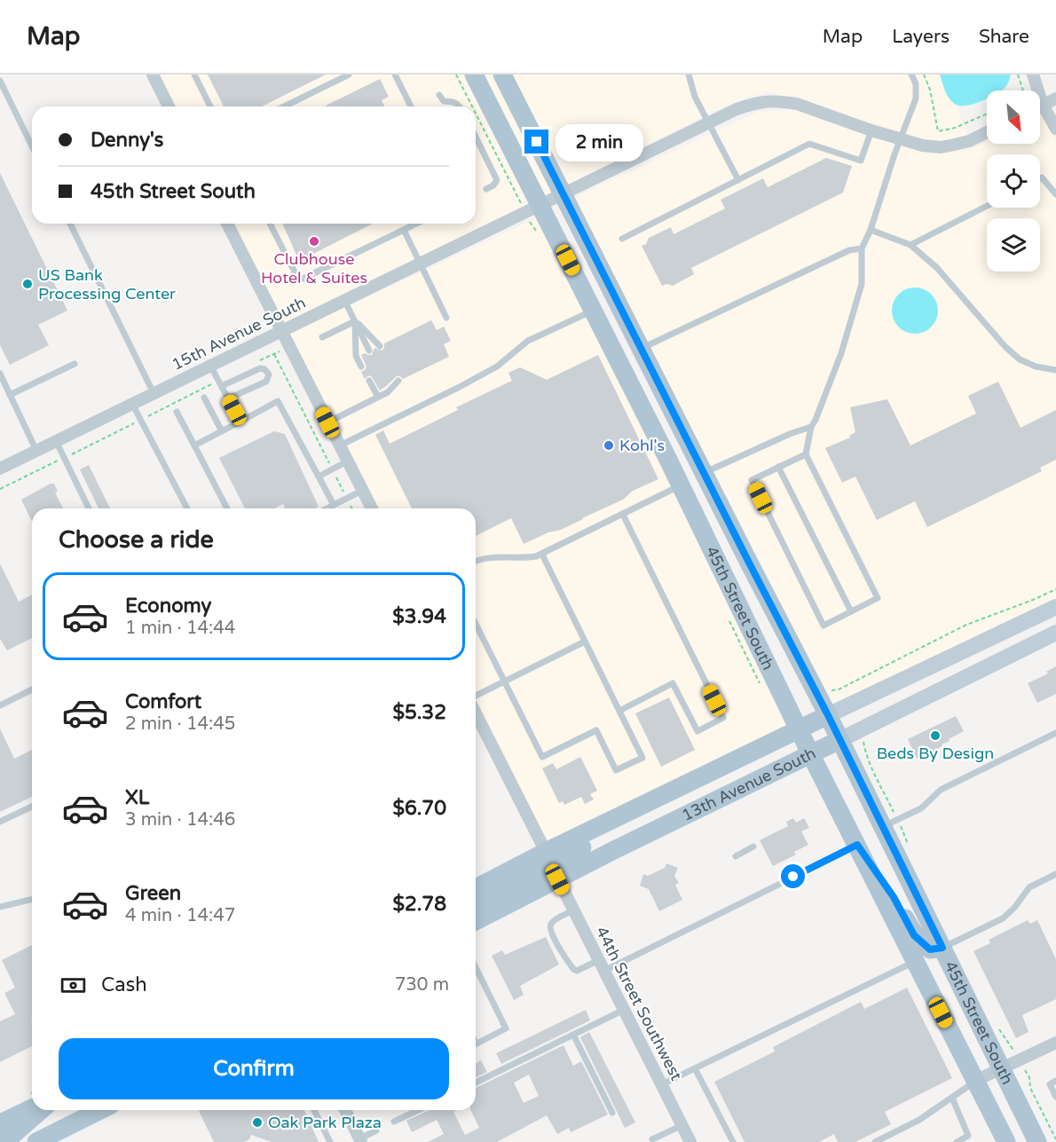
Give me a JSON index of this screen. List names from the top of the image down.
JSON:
{
  "streets": {
    "main road": ["45th Street South", "13th Avenue South"],
    "street": ["15th Avenue South", "44th Street Southwest"]
  },
  "crossings": [
    ["15th Avenue South", "45th Street South"],
    ["45th Street South", "13th Avenue South"],
    ["13th Avenue South", "44th Street Southwest"]
  ],
  "places": [
    "Clubhouse Hotel & Suites",
    "US Bank Processing Center",
    "Kohl's",
    "Beds By Design",
    "Oak Park Plaza"
  ],
  "north": "bottom right",
  "page": {
    "header": "Map",
    "nav": ["Map", "Layers", "Share"],
    "banner": ["Denny's", "45th Street South"],
    "bubble": "2 min",
    "heading": "Choose a ride",
    "list": [
      {
        "name": "Economy",
        "note": "1 min · 14:44",
        "value": "$3.94"
      },
      {
        "name": "Comfort",
        "note": "2 min · 14:45",
        "value": "$5.32"
      },
      {
        "name": "XL",
        "note": "3 min · 14:46",
        "value": "$6.70"
      },
      {
        "name": "Green",
        "note": "4 min · 14:47",
        "value": "$2.78"
      }
    ],
    "pay": ["Cash", "730 m"],
    "buttons": "Confirm"
  }
}
